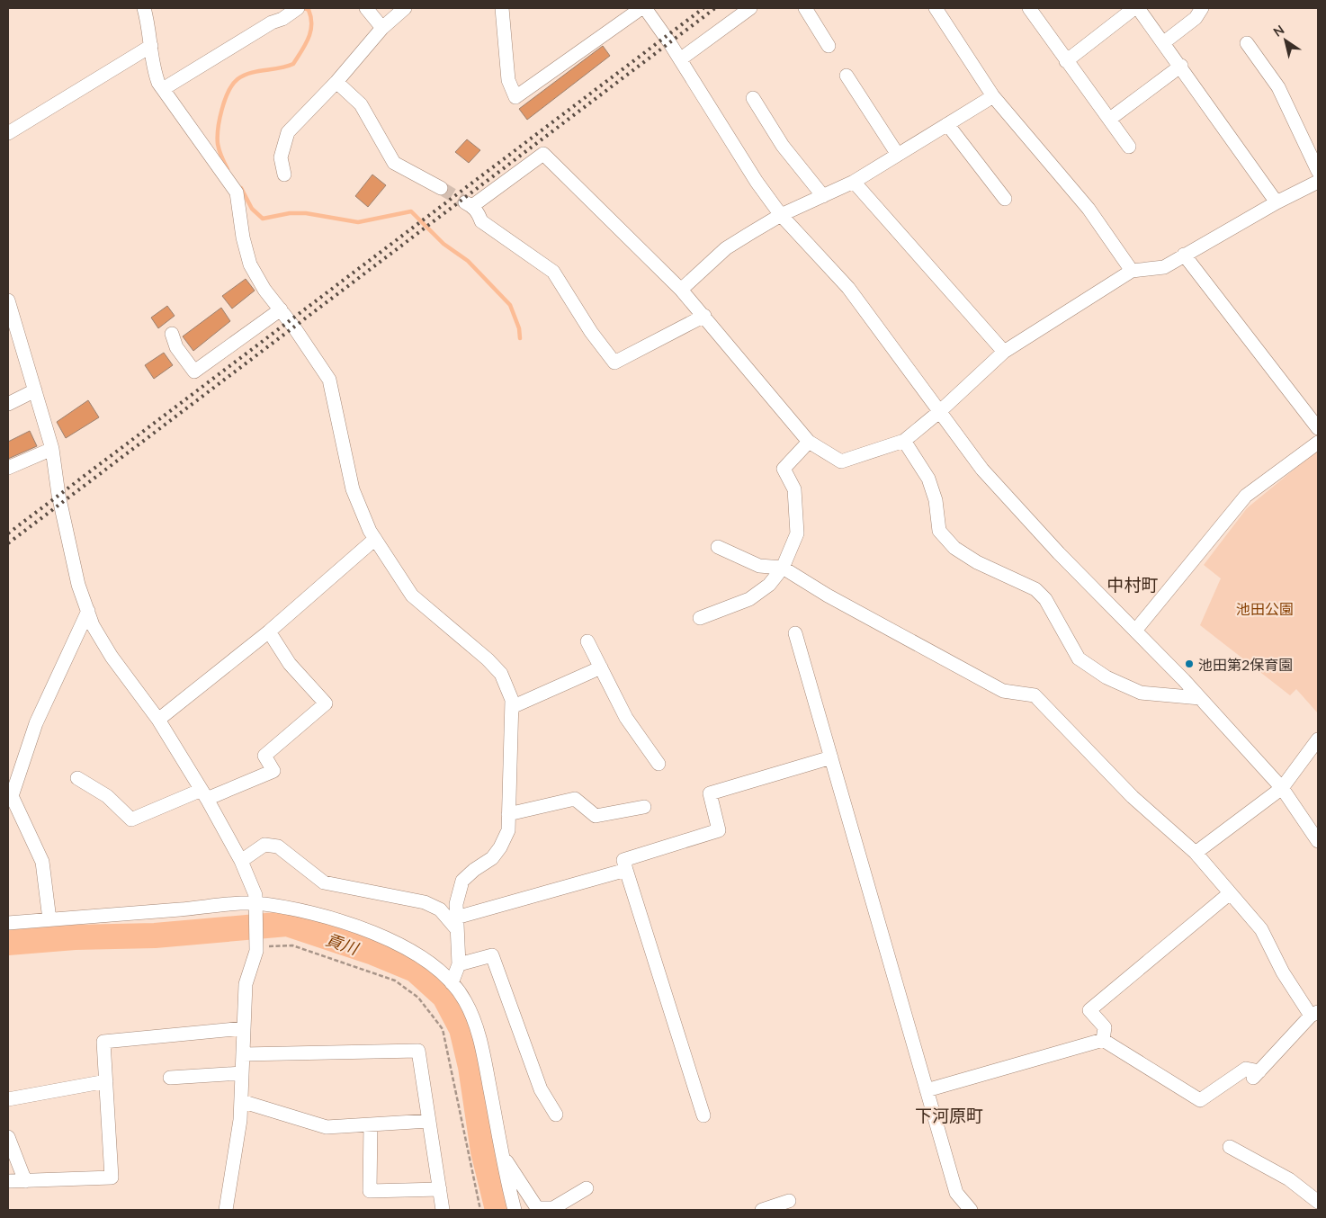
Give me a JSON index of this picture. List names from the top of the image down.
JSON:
{
  "districts": ["中村町", "下河原町"],
  "water": ["貢川"],
  "parks": ["池田公園"],
  "places": ["池田第2保育園"],
  "north": "top left"
}
